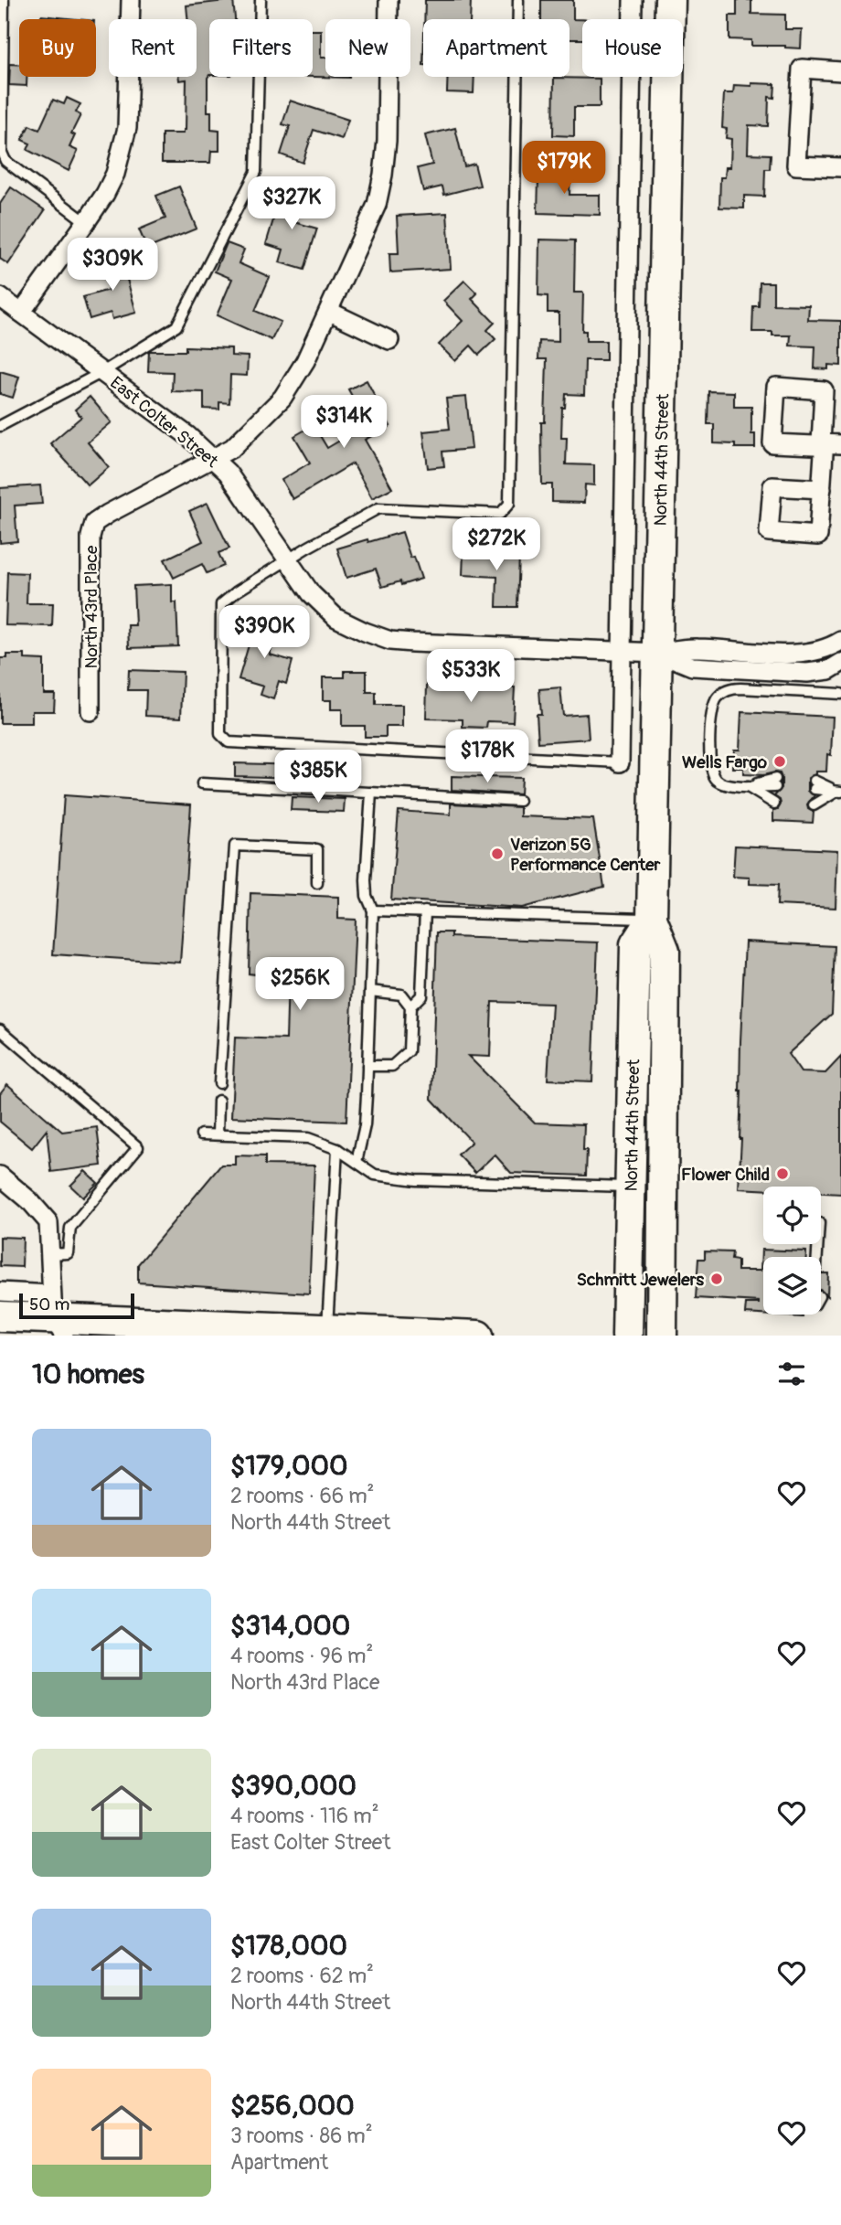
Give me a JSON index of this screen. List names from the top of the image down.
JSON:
{
  "streets": {
    "main road": ["North 44th Street"],
    "street": ["East Colter Street", "North 43rd Place"]
  },
  "crossings": [
    ["East Colter Street", "North 44th Street"],
    ["East Colter Street", "North 43rd Place"]
  ],
  "places": [
    "Wells Fargo",
    "Verizon 5G Performance Center",
    "Flower Child",
    "Schmitt Jewelers"
  ],
  "scale_bar": "50 m",
  "page": {
    "chip": [
      "Buy",
      "Rent",
      "Filters",
      "New",
      "Apartment",
      "House"
    ],
    "price": [
      "$179K",
      "$327K",
      "$309K",
      "$314K",
      "$272K",
      "$390K",
      "$533K",
      "$178K",
      "$385K",
      "$256K"
    ],
    "scale": "50 m",
    "heading": "10 homes",
    "list": [
      {
        "name": "$179,000",
        "note": "2 rooms · 66 m² · North 44th Street"
      },
      {
        "name": "$314,000",
        "note": "4 rooms · 96 m² · North 43rd Place"
      },
      {
        "name": "$390,000",
        "note": "4 rooms · 116 m² · East Colter Street"
      },
      {
        "name": "$178,000",
        "note": "2 rooms · 62 m² · North 44th Street"
      },
      {
        "name": "$256,000",
        "note": "3 rooms · 86 m² · Apartment"
      }
    ]
  }
}
